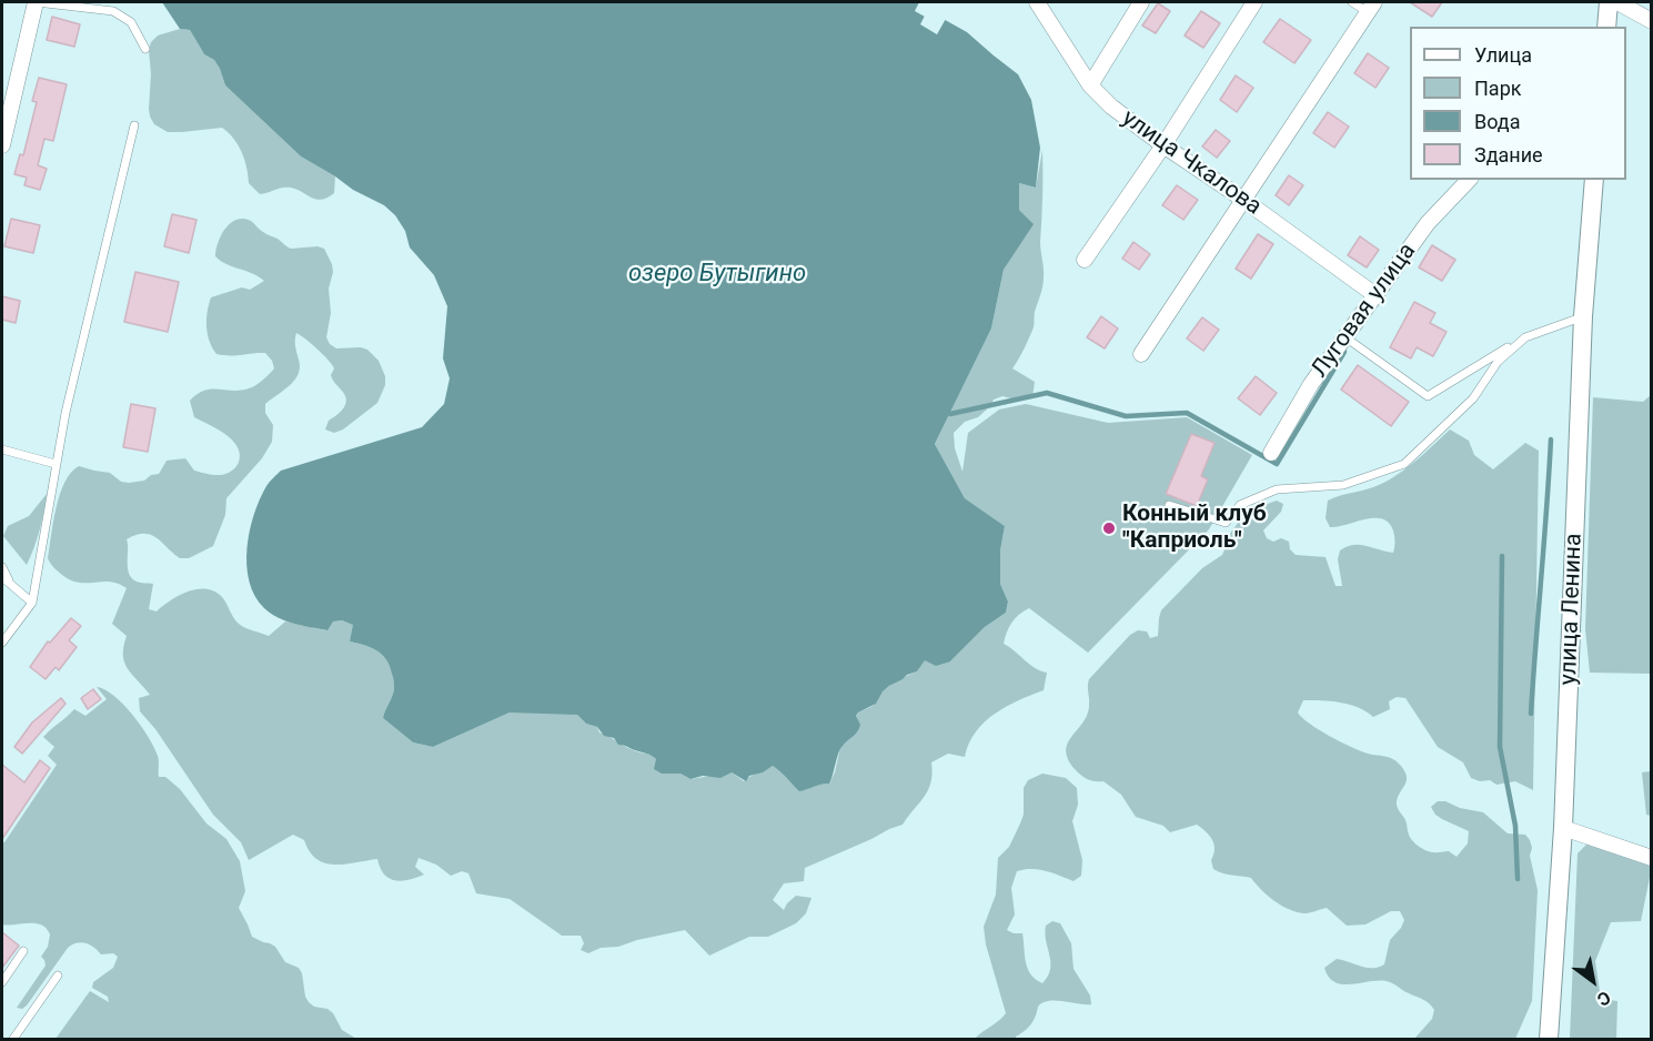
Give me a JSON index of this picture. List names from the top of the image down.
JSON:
{
  "streets": {
    "street": ["улица Чкалова", "Луговая улица", "улица Ленина"]
  },
  "crossings": [
    ["улица Чкалова", "Луговая улица"]
  ],
  "water": ["озеро Бутыгино"],
  "places": ["Конный клуб \"Каприоль\""],
  "legend": [
    "Улица",
    "Парк",
    "Вода",
    "Здание"
  ],
  "north": "bottom right"
}
